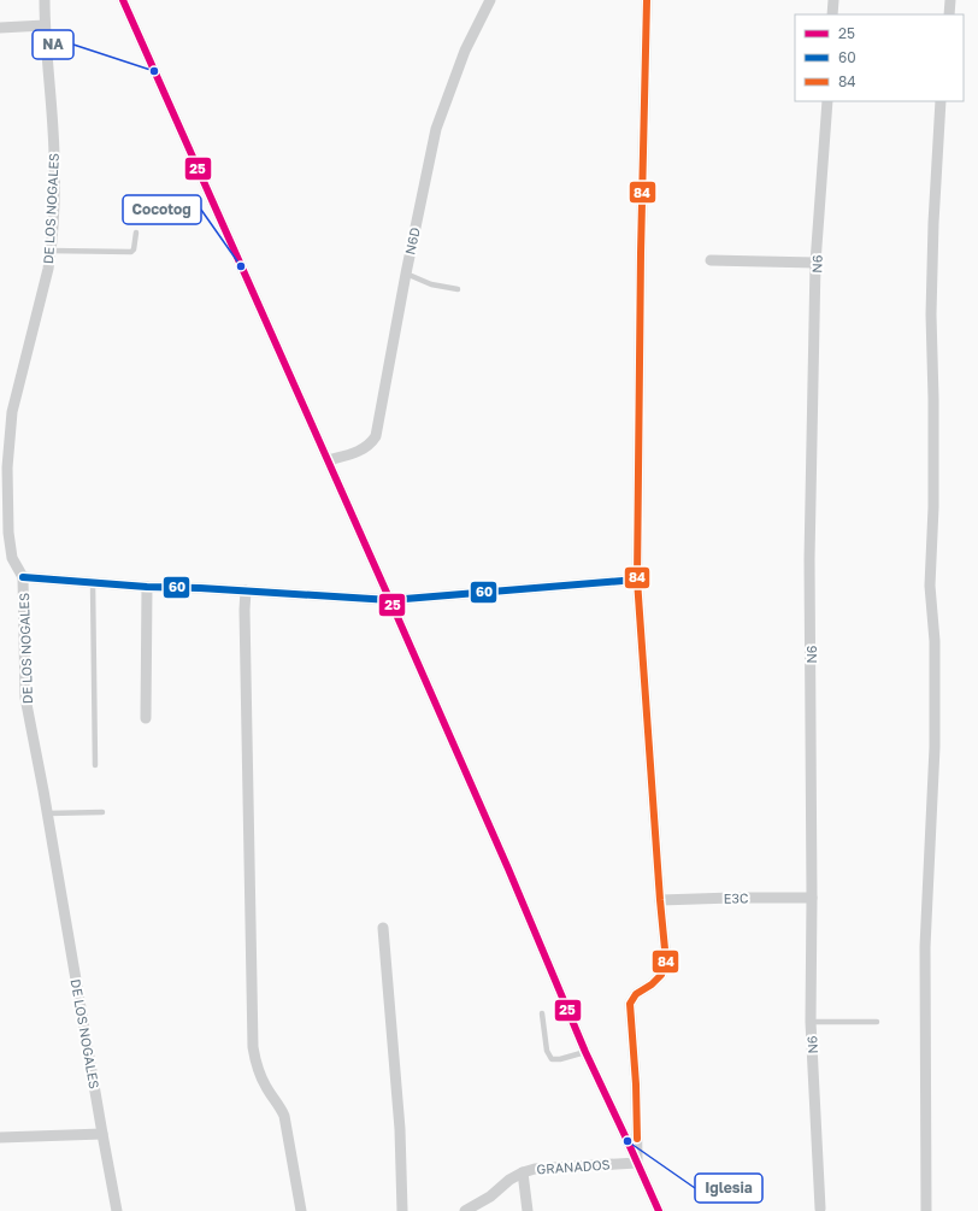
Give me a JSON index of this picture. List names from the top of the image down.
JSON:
{
  "streets": {
    "street": [
      "DE LOS NOGALES",
      "N6D",
      "N6",
      "E3C",
      "GRANADOS"
    ]
  },
  "crossings": [
    ["N6", "E3C"]
  ],
  "places": ["NA", "Cocotog", "Iglesia"],
  "lines": ["transit line 25", "transit line 84", "transit line 60"],
  "legend": ["25", "60", "84"]
}
